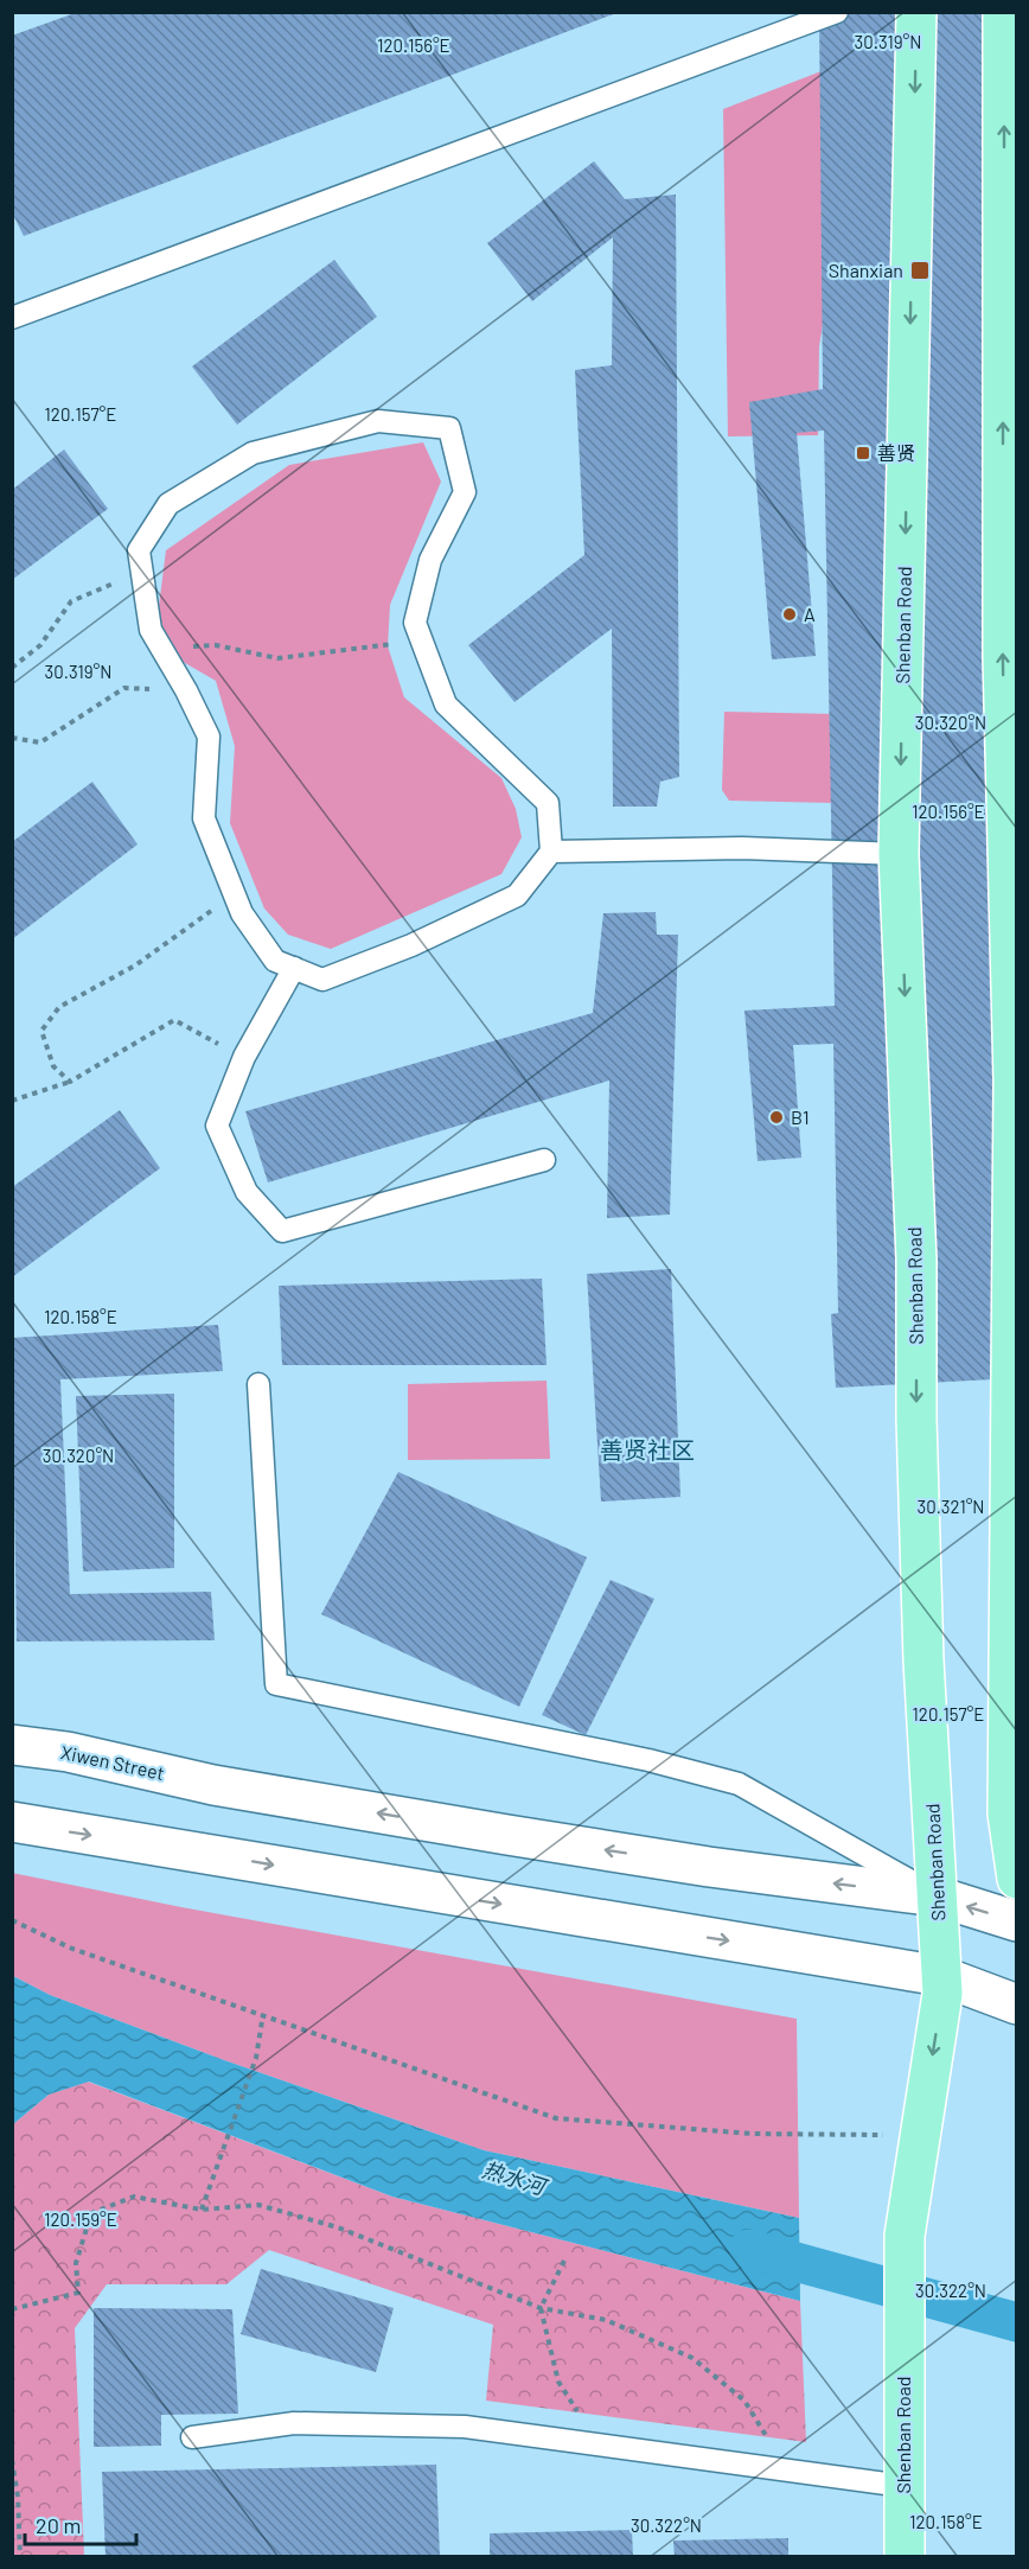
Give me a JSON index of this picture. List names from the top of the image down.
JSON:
{
  "streets": {
    "main road": ["Shenban Road", "Xiwen Street"]
  },
  "crossings": [
    ["Shenban Road", "Xiwen Street"]
  ],
  "districts": ["善贤社区"],
  "water": ["热水河"],
  "places": {
    "transit": ["Shanxian", "善贤"],
    "other": ["A", "B1"]
  },
  "scale_bar": "20 m",
  "coordinates": [
    "30.319°N",
    "120.156°E",
    "120.157°E",
    "30.320°N",
    "120.158°E",
    "30.321°N",
    "120.159°E",
    "30.322°N"
  ]
}
